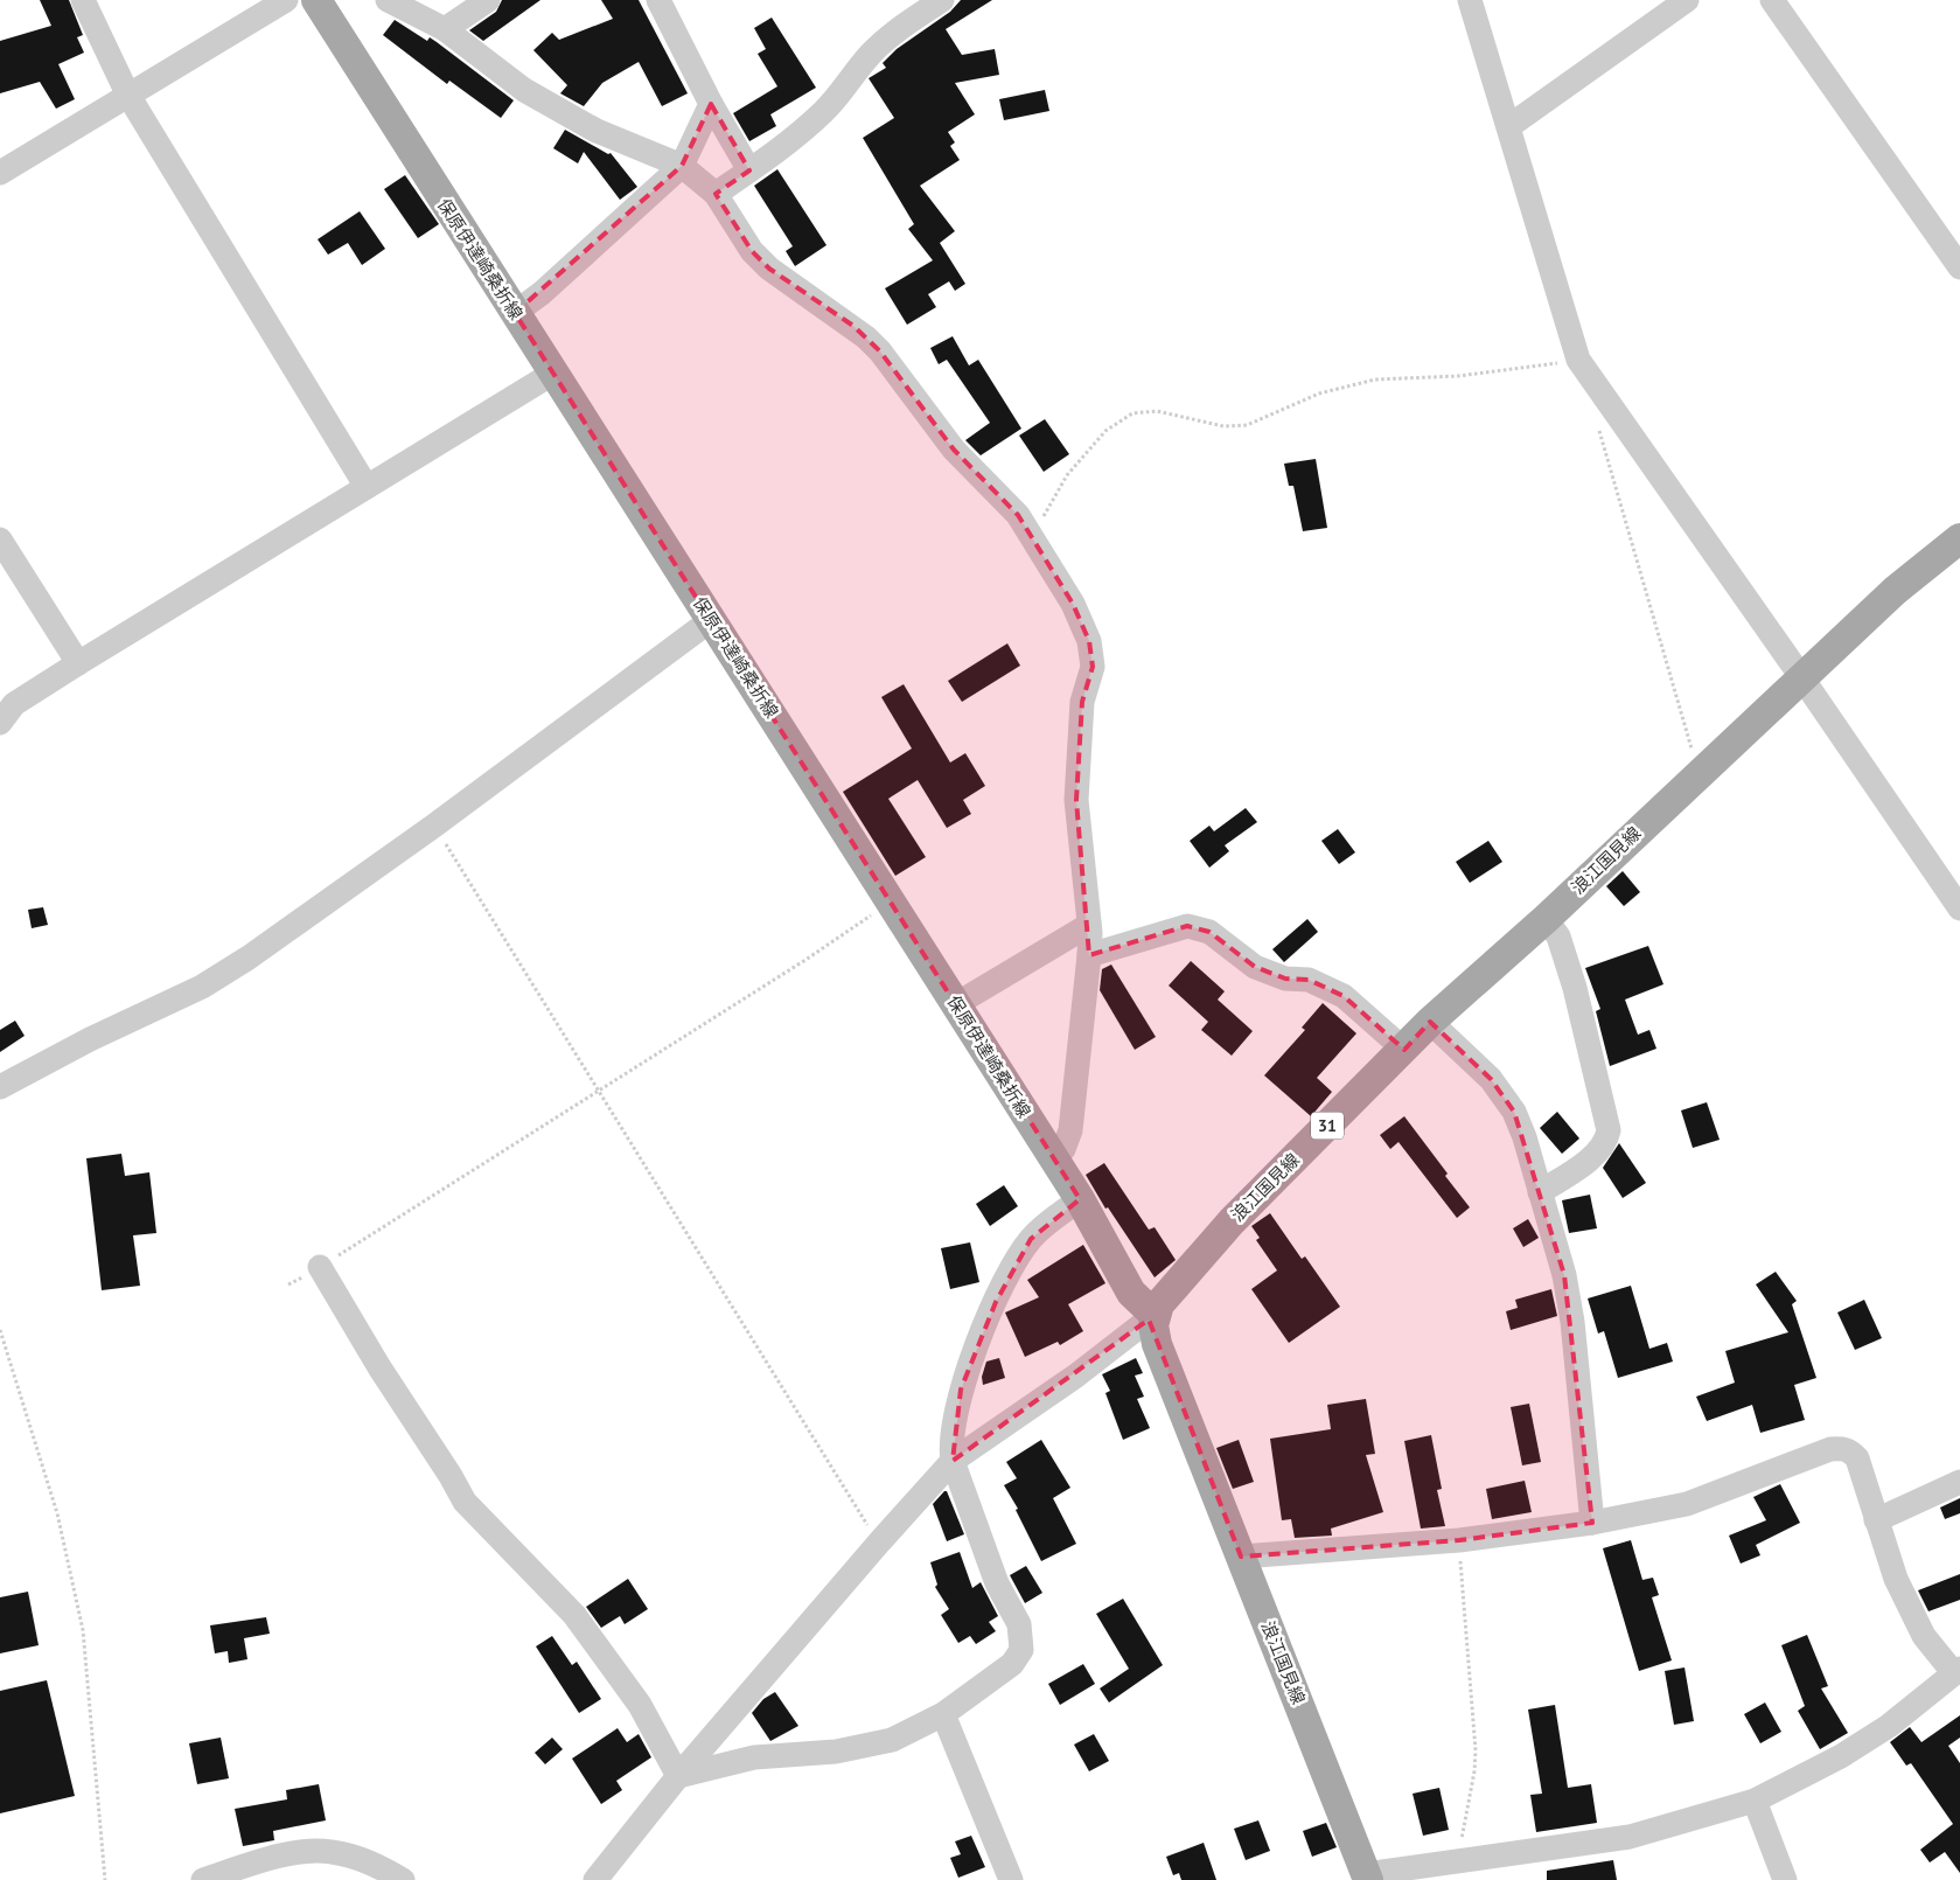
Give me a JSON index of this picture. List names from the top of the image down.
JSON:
{
  "streets": {
    "main road": ["保原伊達崎桑折線", "浪江国見線", "31"]
  },
  "crossings": [
    ["保原伊達崎桑折線", "浪江国見線"]
  ]
}
